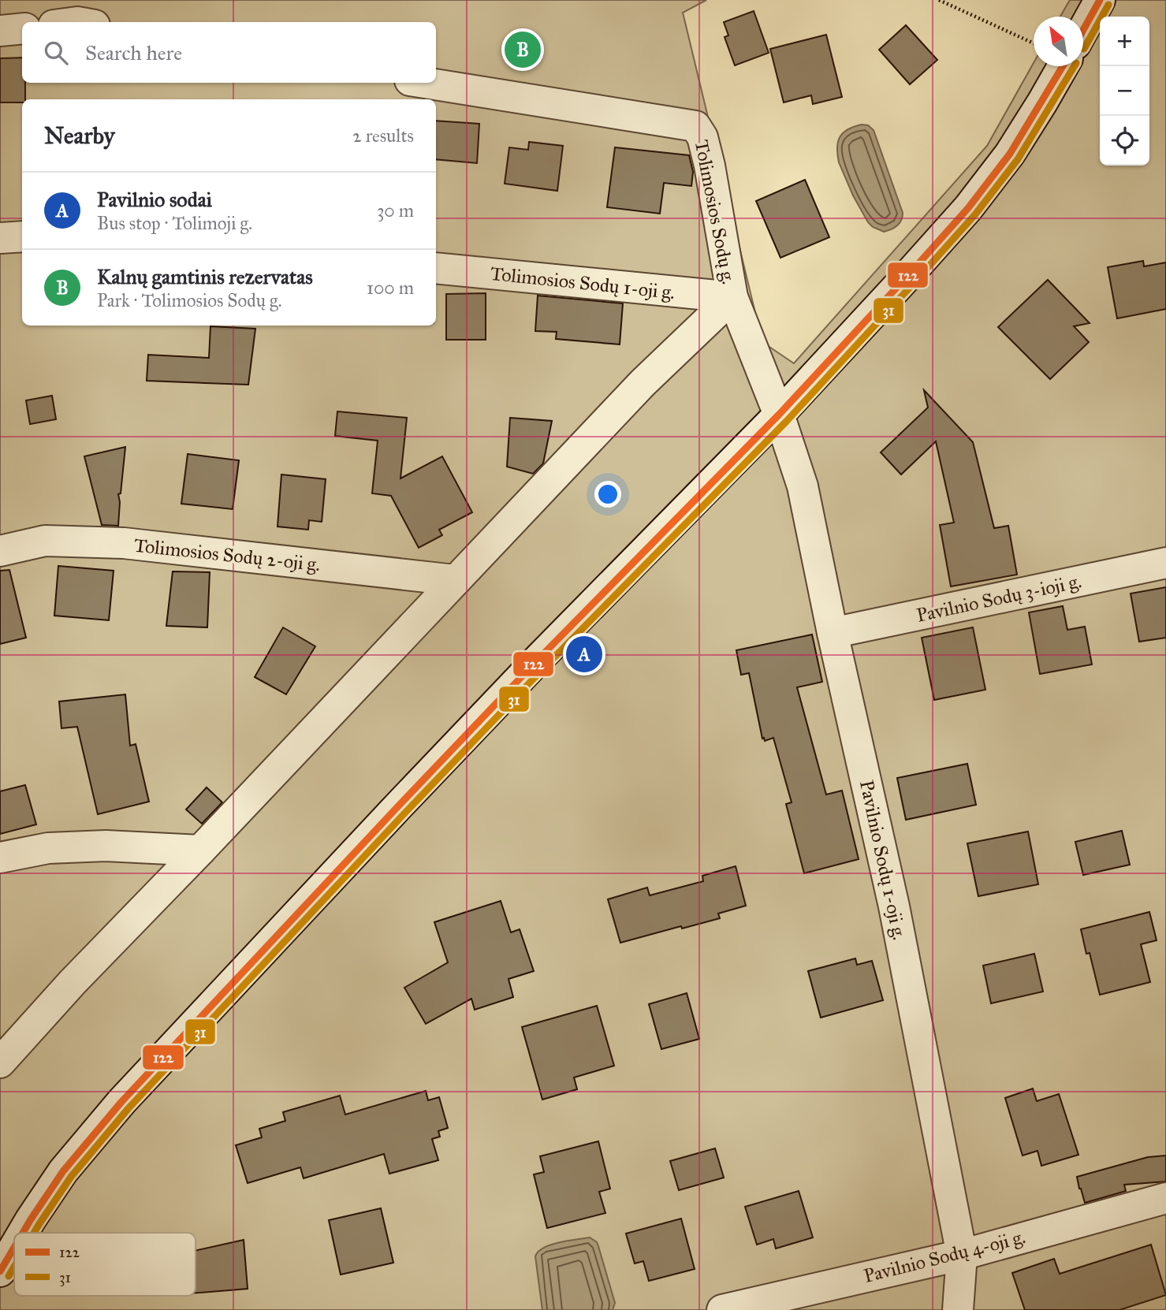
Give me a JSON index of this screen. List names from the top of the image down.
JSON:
{
  "streets": {
    "street": [
      "Tolimosios Sodų g.",
      "Tolimosios Sodų 1-oji g.",
      "Tolimosios Sodų 2-oji g.",
      "Pavilnio Sodų 3-ioji g.",
      "Pavilnio Sodų 1-oji g.",
      "Pavilnio Sodų 4-oji g."
    ]
  },
  "crossings": [
    ["Tolimosios Sodų g.", "Tolimosios Sodų 1-oji g."],
    ["Tolimosios Sodų g.", "Pavilnio Sodų 1-oji g."],
    ["Pavilnio Sodų 3-ioji g.", "Pavilnio Sodų 1-oji g."],
    ["Pavilnio Sodų 1-oji g.", "Pavilnio Sodų 4-oji g."]
  ],
  "lines": ["transit line 122", "transit line 31"],
  "legend": ["122", "31"],
  "north": "top left",
  "page": {
    "map_buttons": ["+", "−"],
    "search": "Search here",
    "pins": ["B", "A"],
    "heading": ["Nearby", "2 results"],
    "list": [
      {
        "mark": "A",
        "name": "Pavilnio sodai",
        "note": "Bus stop · Tolimoji g.",
        "value": "30 m"
      },
      {
        "mark": "B",
        "name": "Kalnų gamtinis rezervatas",
        "note": "Park · Tolimosios Sodų g.",
        "value": "100 m"
      }
    ]
  }
}
